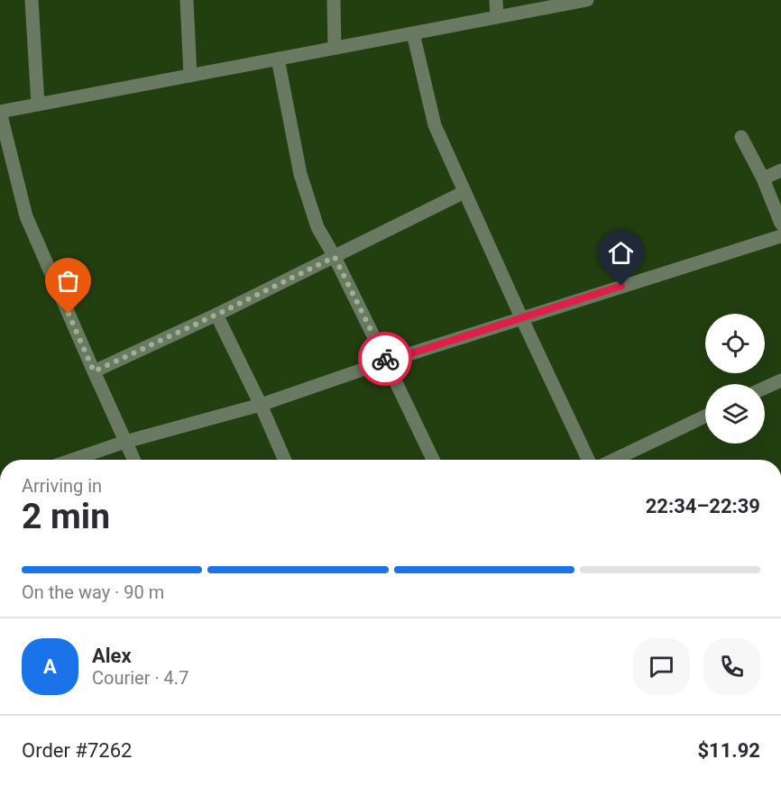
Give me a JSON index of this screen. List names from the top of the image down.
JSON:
{
  "page": {
    "heading": ["2 min", "Arriving in", "22:34–22:39"],
    "panel": [
      "Alex",
      "Courier · 4.7",
      "Order #7262",
      "$11.92"
    ],
    "bar": "On the way · 90 m",
    "round": "A"
  }
}
